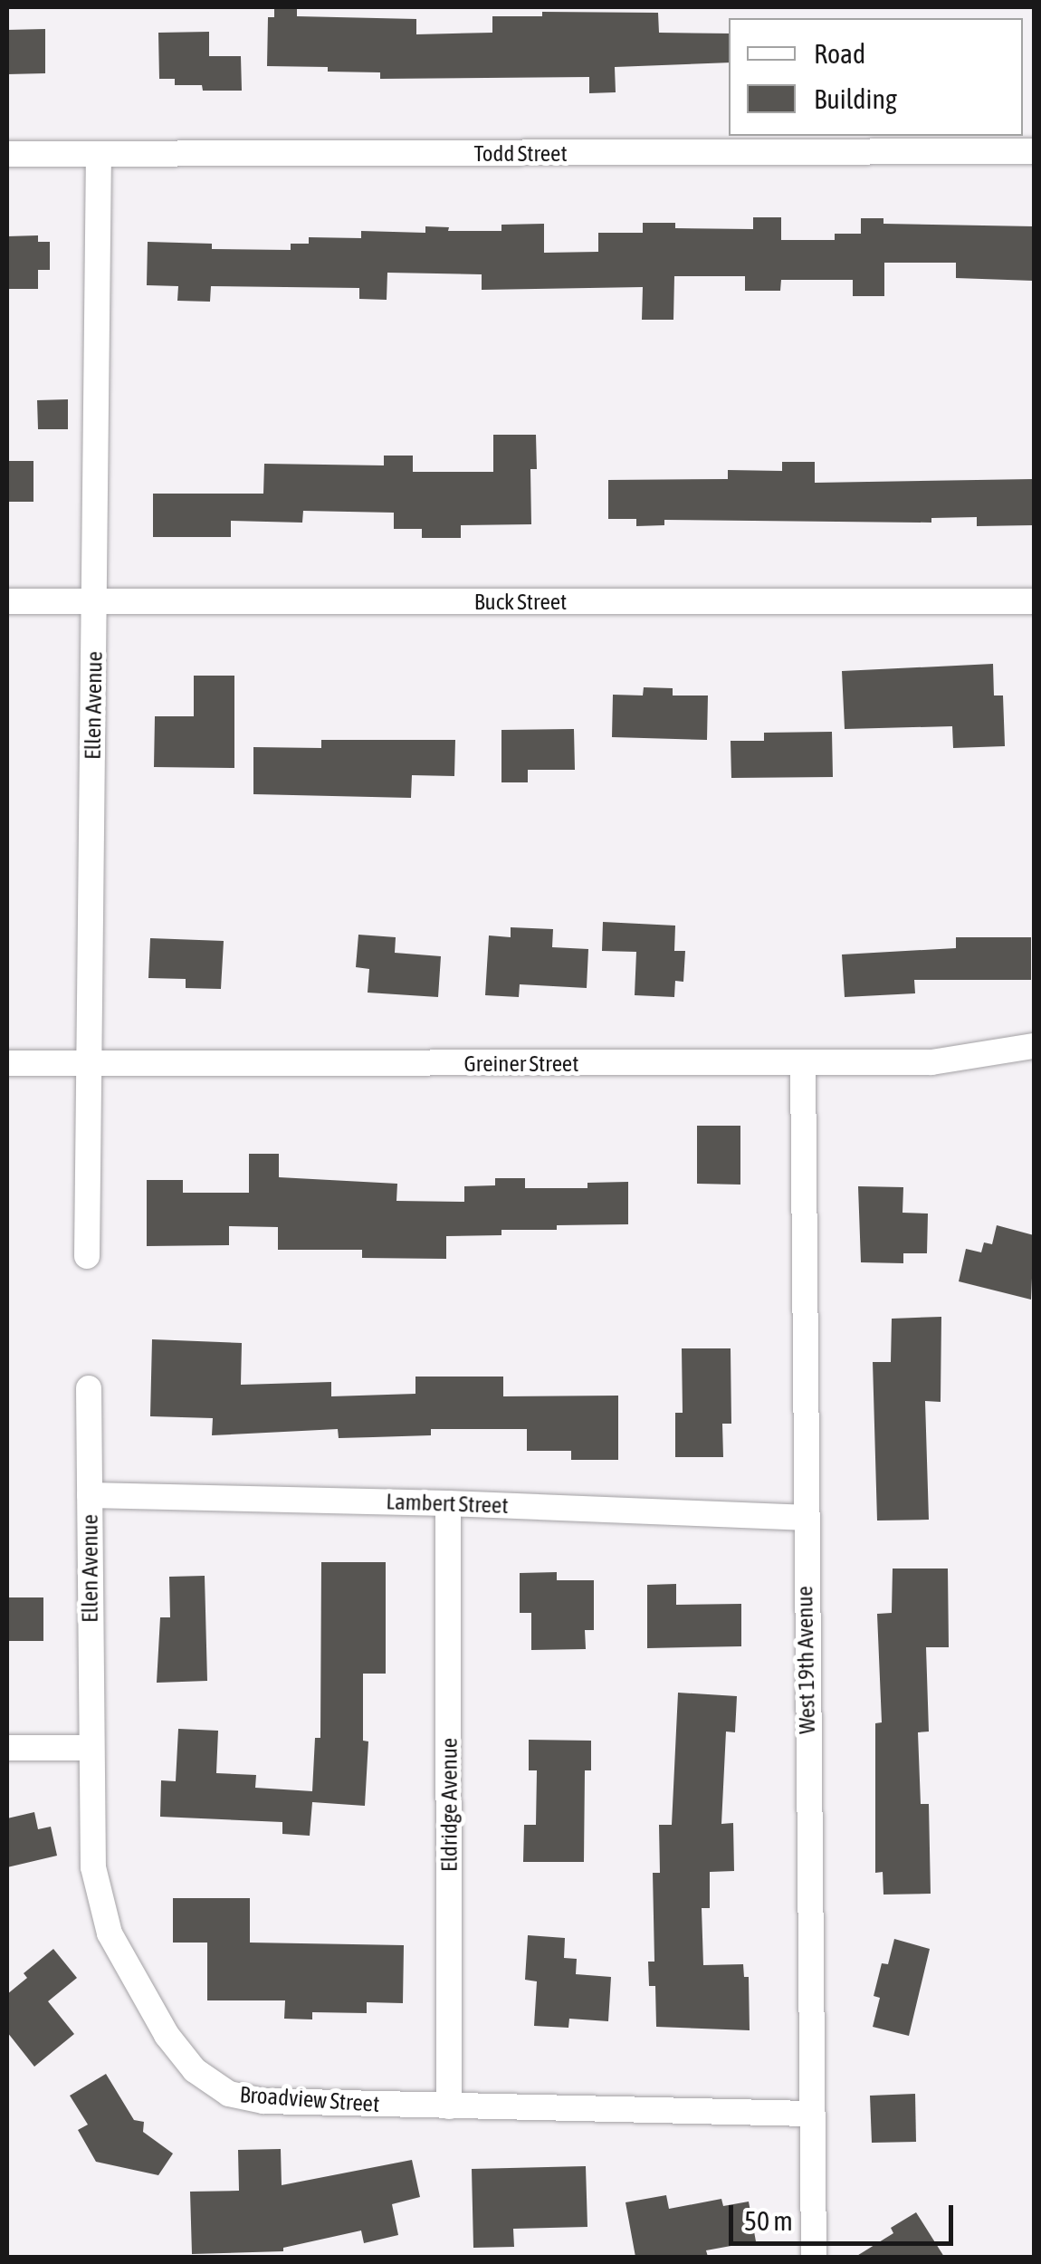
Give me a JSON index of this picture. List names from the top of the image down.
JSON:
{
  "streets": {
    "street": [
      "Todd Street",
      "Buck Street",
      "Ellen Avenue",
      "Greiner Street",
      "Lambert Street",
      "West 19th Avenue",
      "Eldridge Avenue",
      "Broadview Street"
    ]
  },
  "crossings": [
    ["Todd Street", "Ellen Avenue"],
    ["Buck Street", "Ellen Avenue"],
    ["Ellen Avenue", "Greiner Street"],
    ["Ellen Avenue", "Lambert Street"],
    ["Ellen Avenue", "Broadview Street"],
    ["Greiner Street", "West 19th Avenue"],
    ["Lambert Street", "West 19th Avenue"],
    ["Lambert Street", "Eldridge Avenue"],
    ["West 19th Avenue", "Broadview Street"],
    ["Eldridge Avenue", "Broadview Street"]
  ],
  "legend": ["Road", "Building"],
  "scale_bar": "50 m"
}
